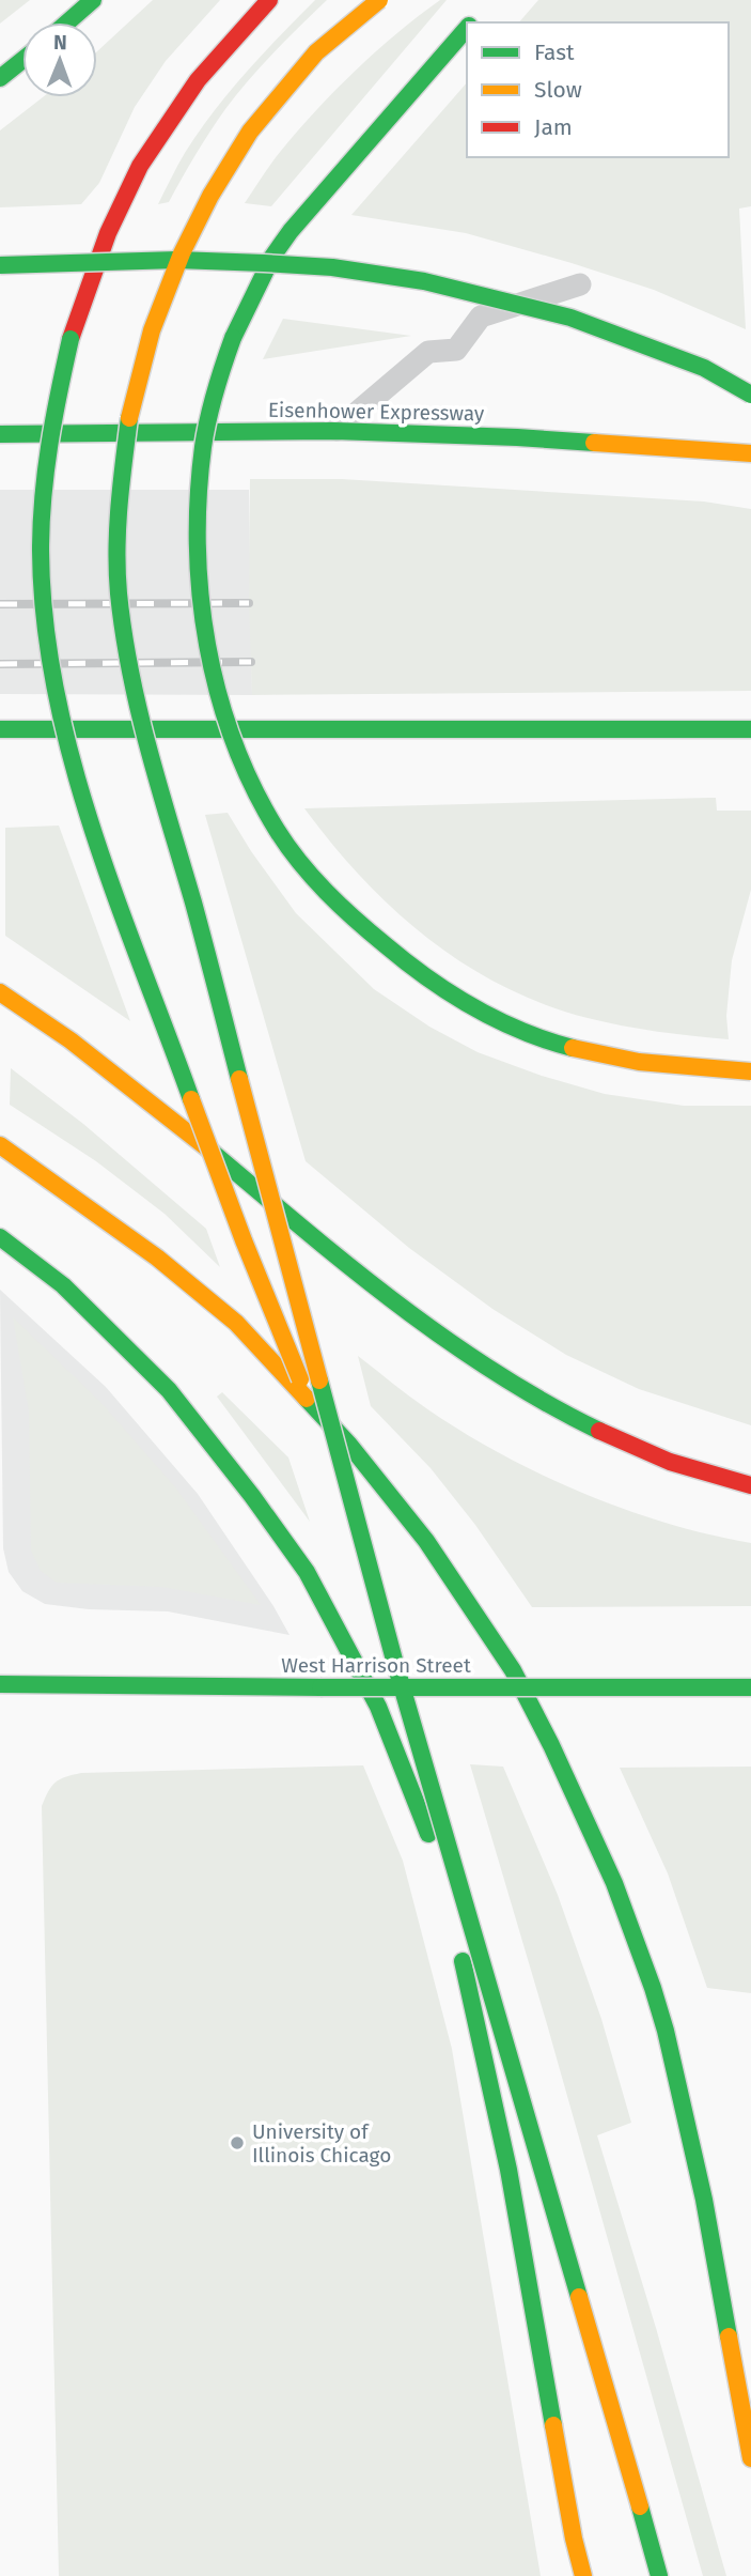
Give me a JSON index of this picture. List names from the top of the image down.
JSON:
{
  "streets": {
    "main road": ["Eisenhower Expressway", "West Harrison Street"]
  },
  "places": ["University of Illinois Chicago"],
  "legend": ["Fast", "Slow", "Jam"],
  "north": "top"
}
